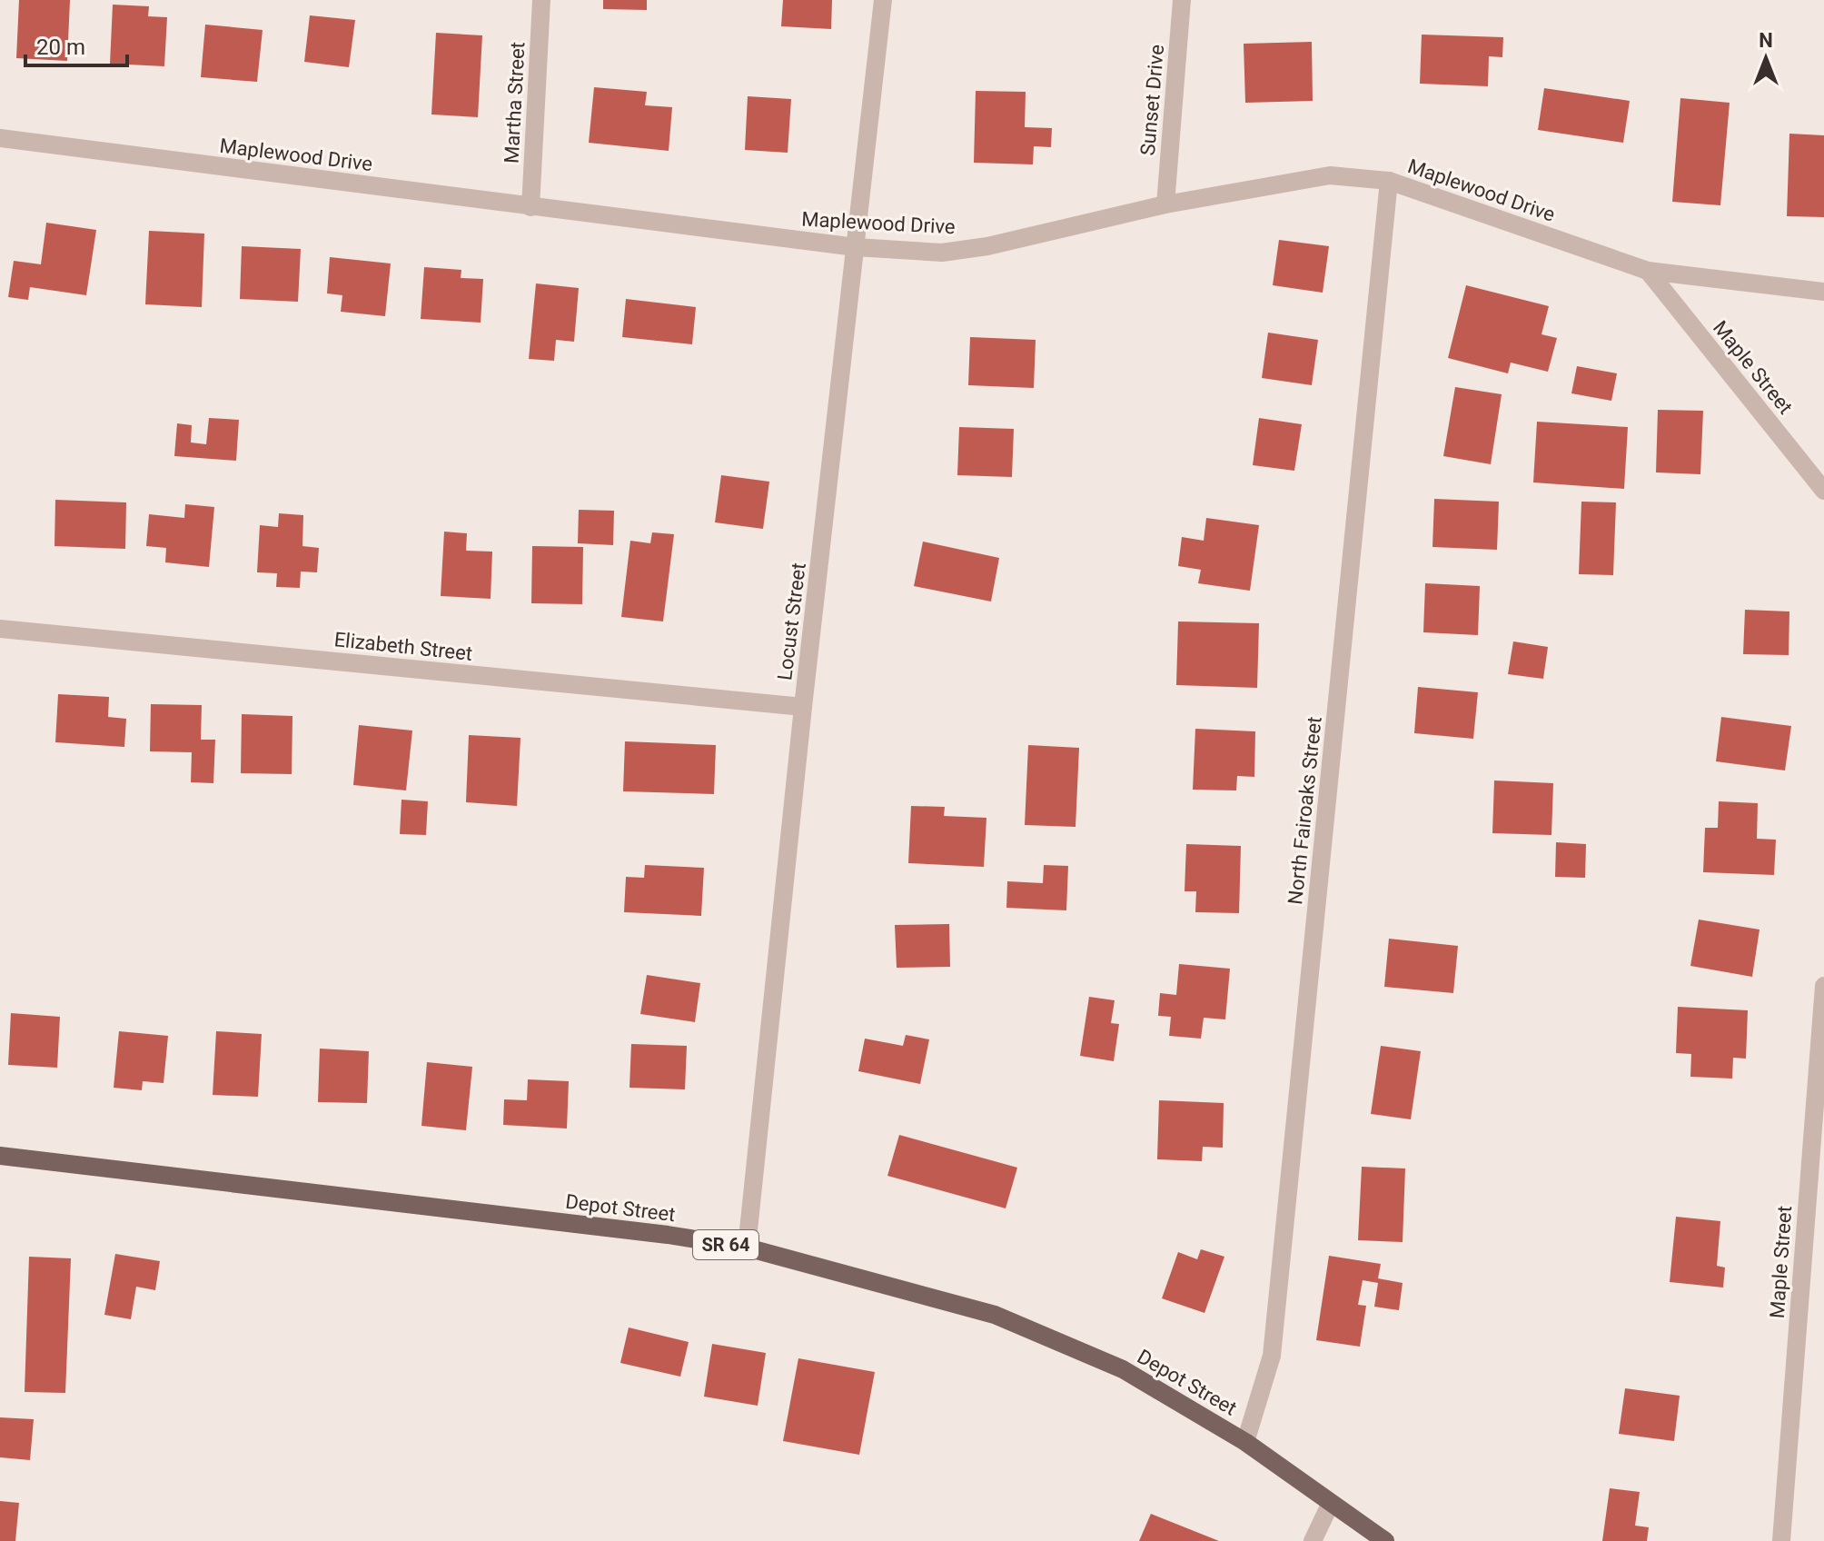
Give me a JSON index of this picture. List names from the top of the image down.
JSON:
{
  "streets": {
    "main road": ["Depot Street", "SR 64"],
    "street": [
      "Sunset Drive",
      "Martha Street",
      "Maplewood Drive",
      "Maple Street",
      "Locust Street",
      "Elizabeth Street",
      "North Fairoaks Street"
    ]
  },
  "crossings": [
    ["Sunset Drive", "Maplewood Drive"],
    ["Martha Street", "Maplewood Drive"],
    ["Maplewood Drive", "Maple Street"],
    ["Maplewood Drive", "Locust Street"],
    ["Maplewood Drive", "North Fairoaks Street"],
    ["Locust Street", "Elizabeth Street"],
    ["Locust Street", "Depot Street"],
    ["North Fairoaks Street", "Depot Street"]
  ],
  "scale_bar": "20 m",
  "north": "top"
}
